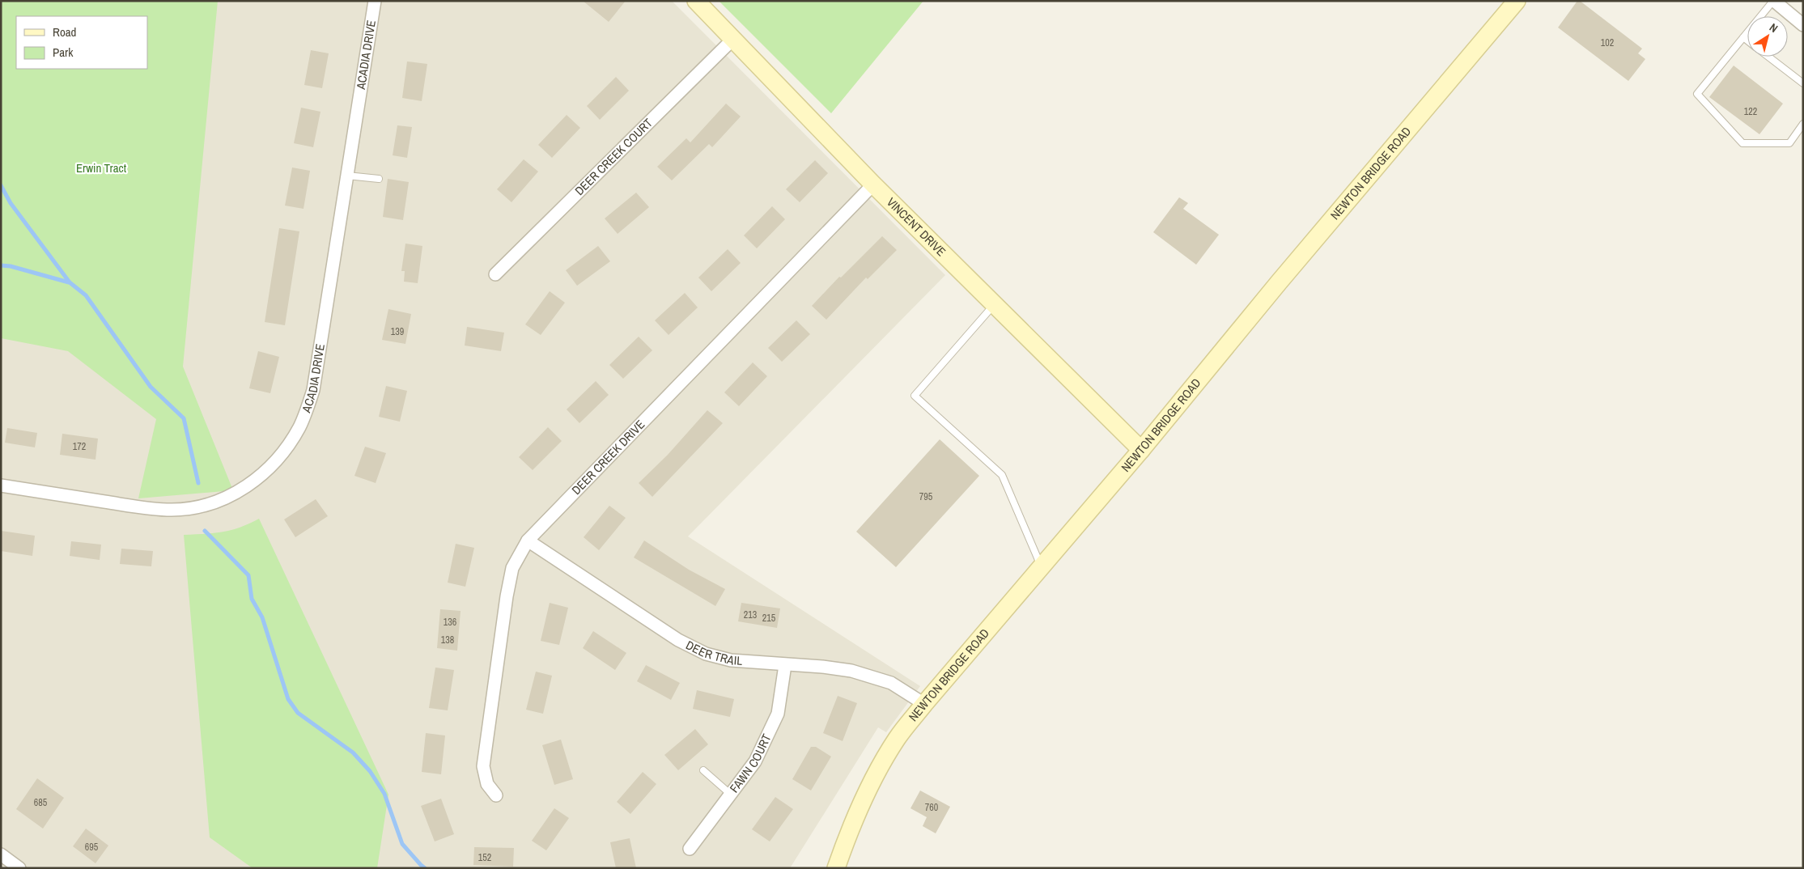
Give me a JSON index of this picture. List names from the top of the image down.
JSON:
{
  "streets": {
    "main road": ["NEWTON BRIDGE ROAD", "VINCENT DRIVE"],
    "street": [
      "ACADIA DRIVE",
      "DEER CREEK COURT",
      "DEER CREEK DRIVE",
      "DEER TRAIL",
      "FAWN COURT"
    ]
  },
  "crossings": [
    ["DEER CREEK COURT", "VINCENT DRIVE"],
    ["NEWTON BRIDGE ROAD", "VINCENT DRIVE"],
    ["NEWTON BRIDGE ROAD", "DEER TRAIL"],
    ["VINCENT DRIVE", "DEER CREEK DRIVE"],
    ["DEER CREEK DRIVE", "DEER TRAIL"],
    ["DEER TRAIL", "FAWN COURT"]
  ],
  "parks": ["Erwin Tract"],
  "house_numbers": [
    "102",
    "122",
    "139",
    "172",
    "795",
    "213",
    "215",
    "136",
    "138",
    "685",
    "760",
    "695",
    "152"
  ],
  "legend": ["Road", "Park"],
  "north": "top right"
}
